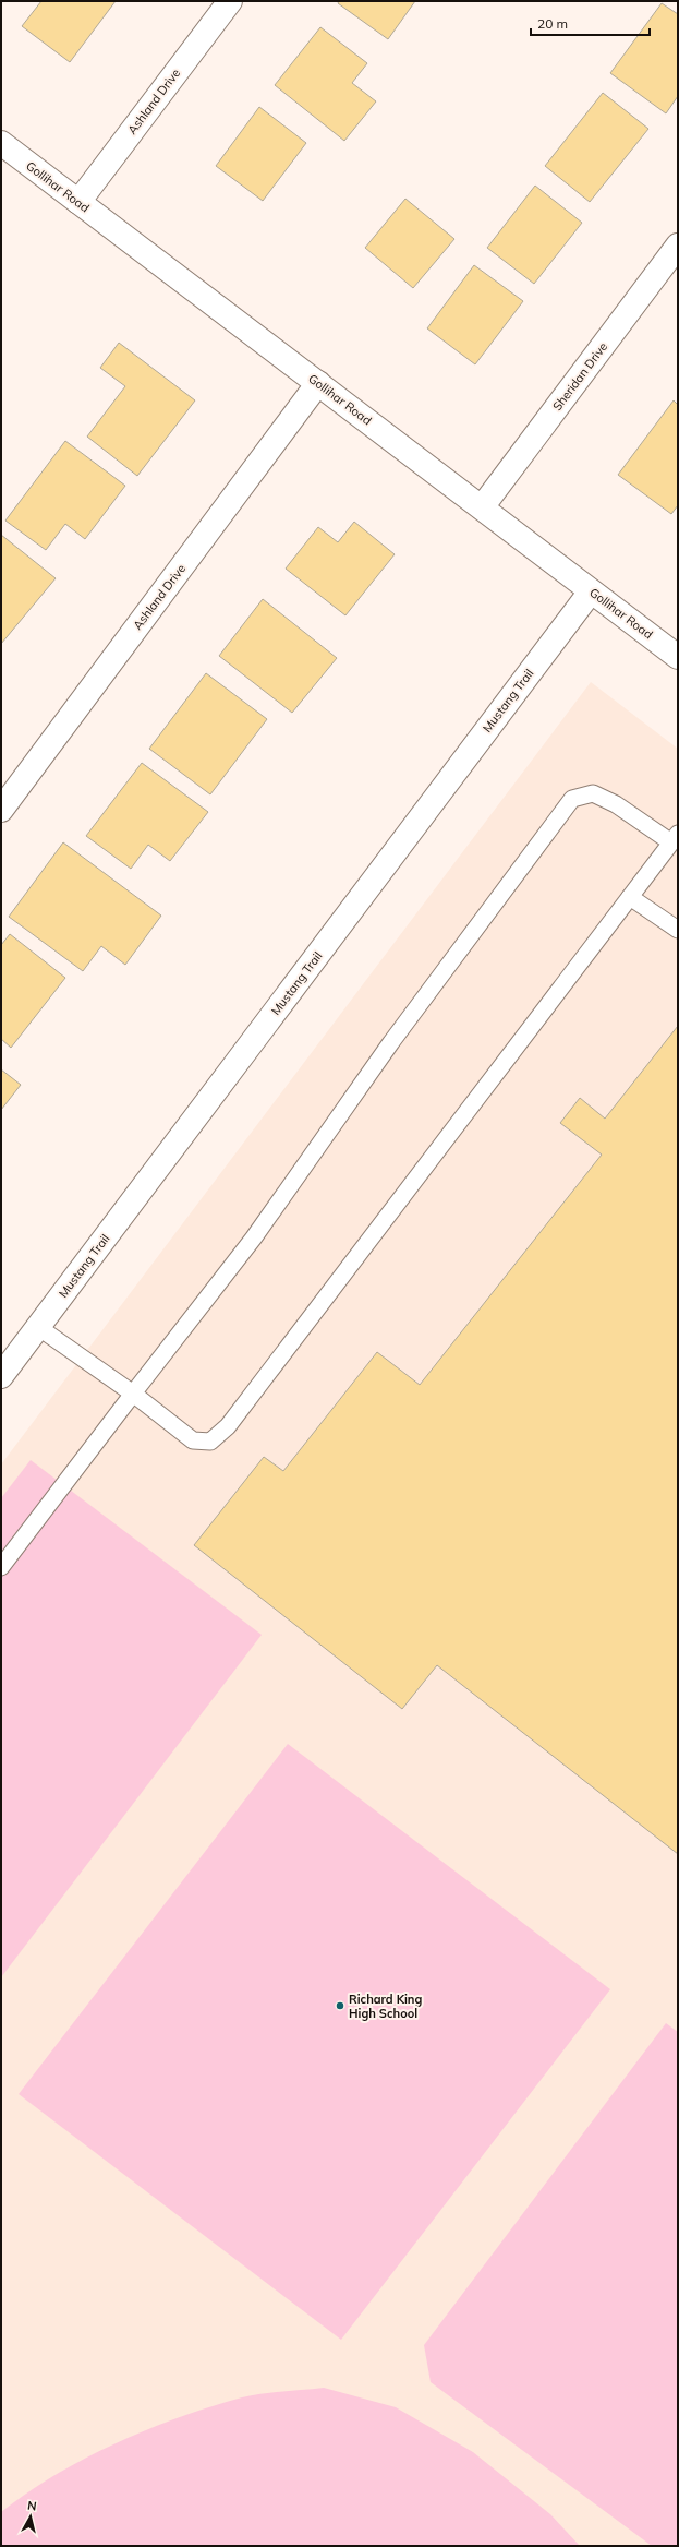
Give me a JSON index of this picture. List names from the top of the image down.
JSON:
{
  "streets": {
    "street": [
      "Ashland Drive",
      "Gollihar Road",
      "Sheridan Drive",
      "Mustang Trail"
    ]
  },
  "crossings": [
    ["Ashland Drive", "Gollihar Road"],
    ["Gollihar Road", "Sheridan Drive"],
    ["Gollihar Road", "Mustang Trail"]
  ],
  "places": ["Richard King High School"],
  "scale_bar": "20 m",
  "north": "top"
}
